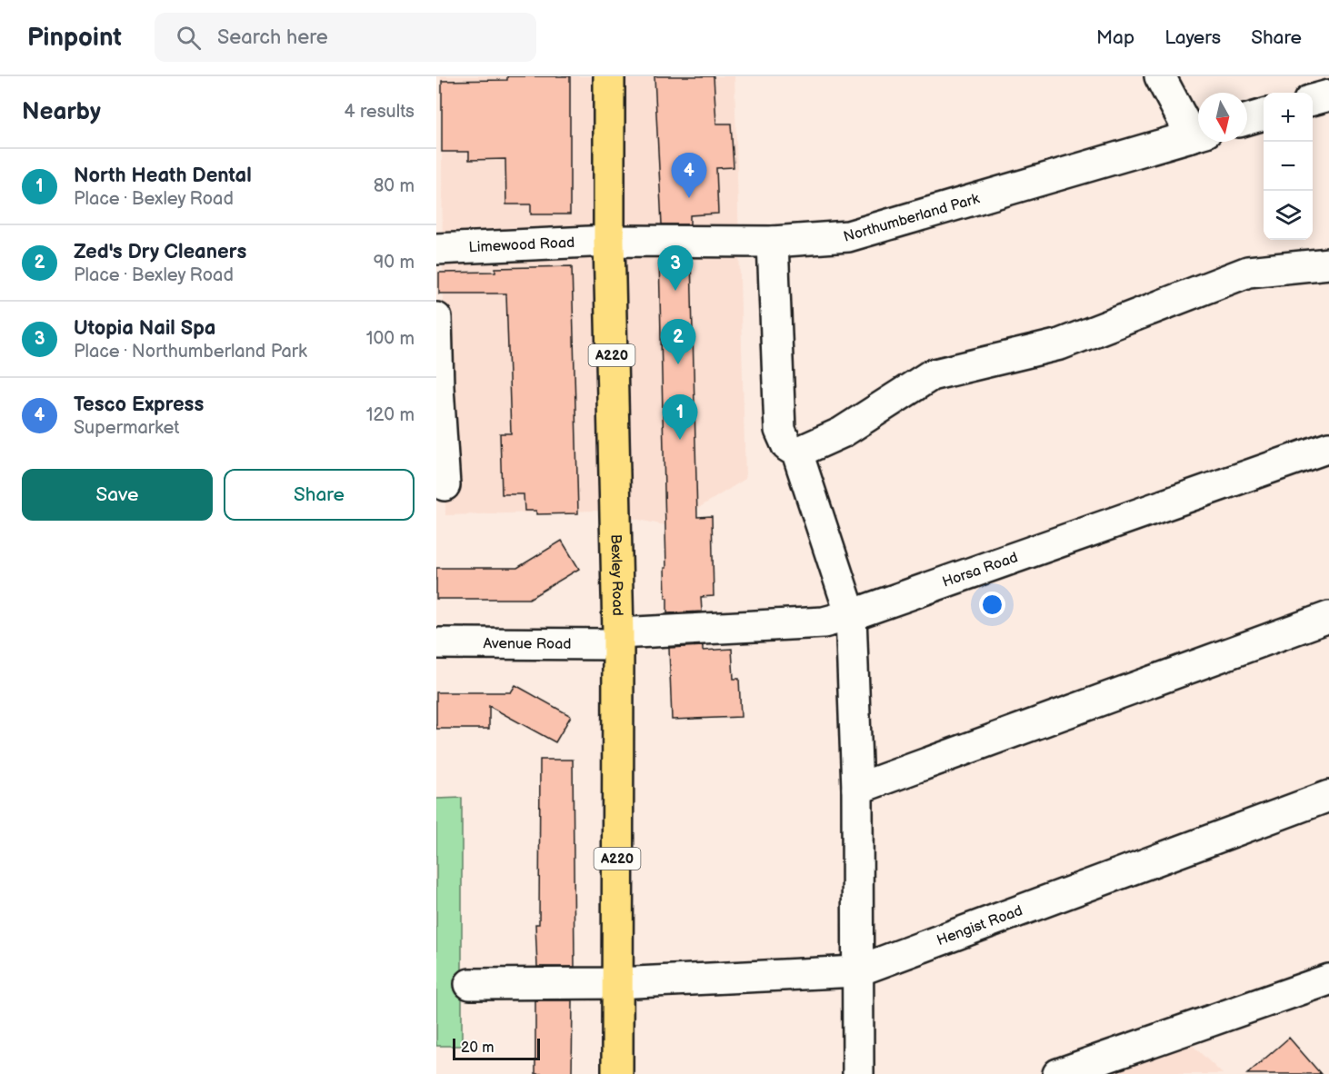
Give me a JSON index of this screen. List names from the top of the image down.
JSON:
{
  "streets": {
    "main road": ["A220", "Bexley Road"],
    "street": [
      "Northumberland Park",
      "Limewood Road",
      "Horsa Road",
      "Avenue Road",
      "Hengist Road"
    ]
  },
  "crossings": [
    ["Northumberland Park", "Limewood Road"],
    ["Northumberland Park", "Bexley Road"],
    ["Limewood Road", "Bexley Road"],
    ["Horsa Road", "Bexley Road"],
    ["Horsa Road", "Avenue Road"],
    ["Bexley Road", "Avenue Road"],
    ["Bexley Road", "Hengist Road"]
  ],
  "scale_bar": "20 m",
  "north": "bottom",
  "page": {
    "header": "Pinpoint",
    "search": "Search here",
    "nav": ["Map", "Layers", "Share"],
    "heading": ["Nearby", "4 results"],
    "map_buttons": ["+", "−"],
    "list": [
      {
        "mark": "1",
        "name": "North Heath Dental",
        "note": "Place · Bexley Road",
        "value": "80 m"
      },
      {
        "mark": "2",
        "name": "Zed's Dry Cleaners",
        "note": "Place · Bexley Road",
        "value": "90 m"
      },
      {
        "mark": "3",
        "name": "Utopia Nail Spa",
        "note": "Place · Northumberland Park",
        "value": "100 m"
      },
      {
        "mark": "4",
        "name": "Tesco Express",
        "note": "Supermarket",
        "value": "120 m"
      }
    ],
    "pins": [
      "4",
      "3",
      "2",
      "1"
    ],
    "buttons": ["Save", "Share"],
    "scale": "20 m"
  }
}
